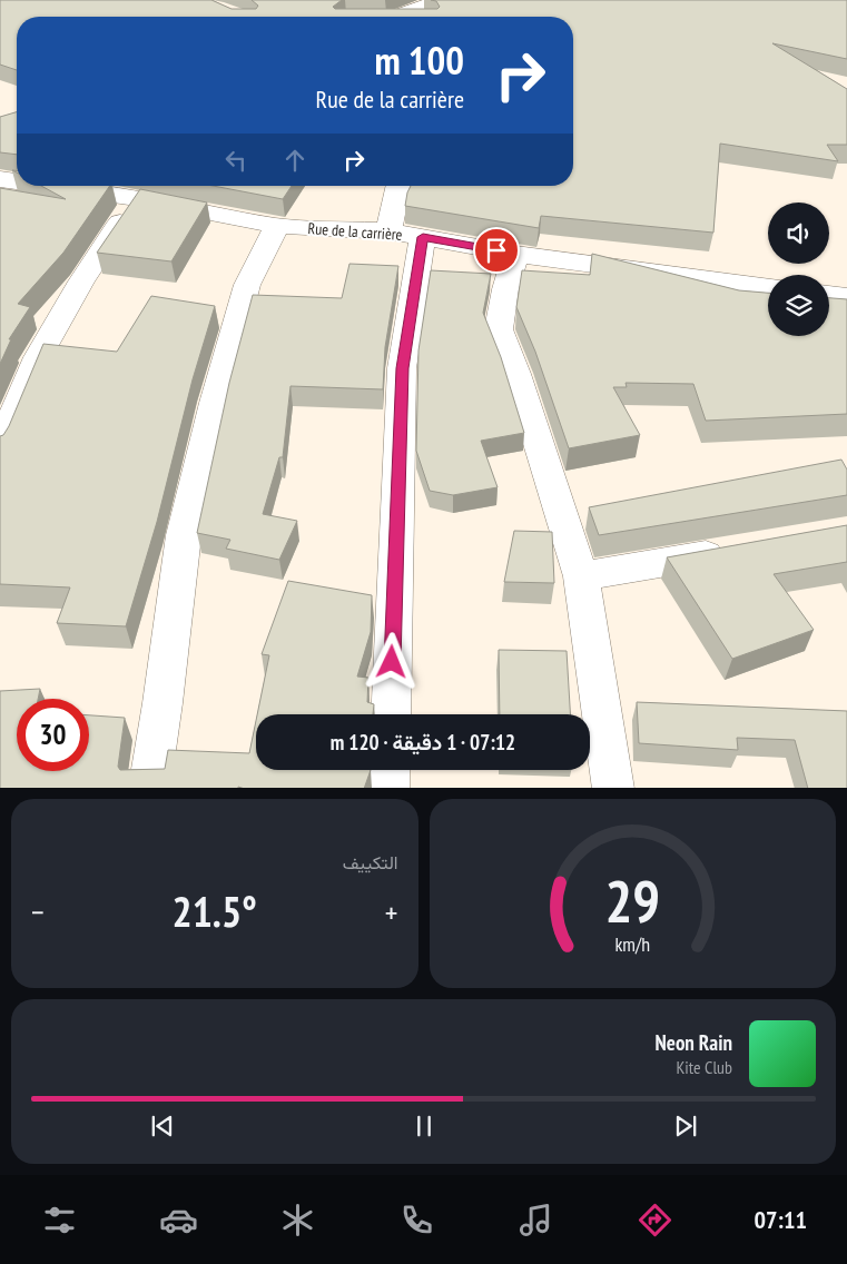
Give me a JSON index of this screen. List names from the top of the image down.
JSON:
{
  "streets": {
    "street": ["Rue de la carrière"]
  },
  "page": {
    "turn": ["100 m", "Rue de la carrière"],
    "limit": "30",
    "trip": "07:12 · 1 دقيقة · 120 m",
    "tile": "التكييف",
    "heat": ["−", "21.5°", "+"],
    "song": ["Neon Rain", "Kite Club"],
    "tabs": "07:11",
    "gauge": ["29", "km/h"]
  }
}
